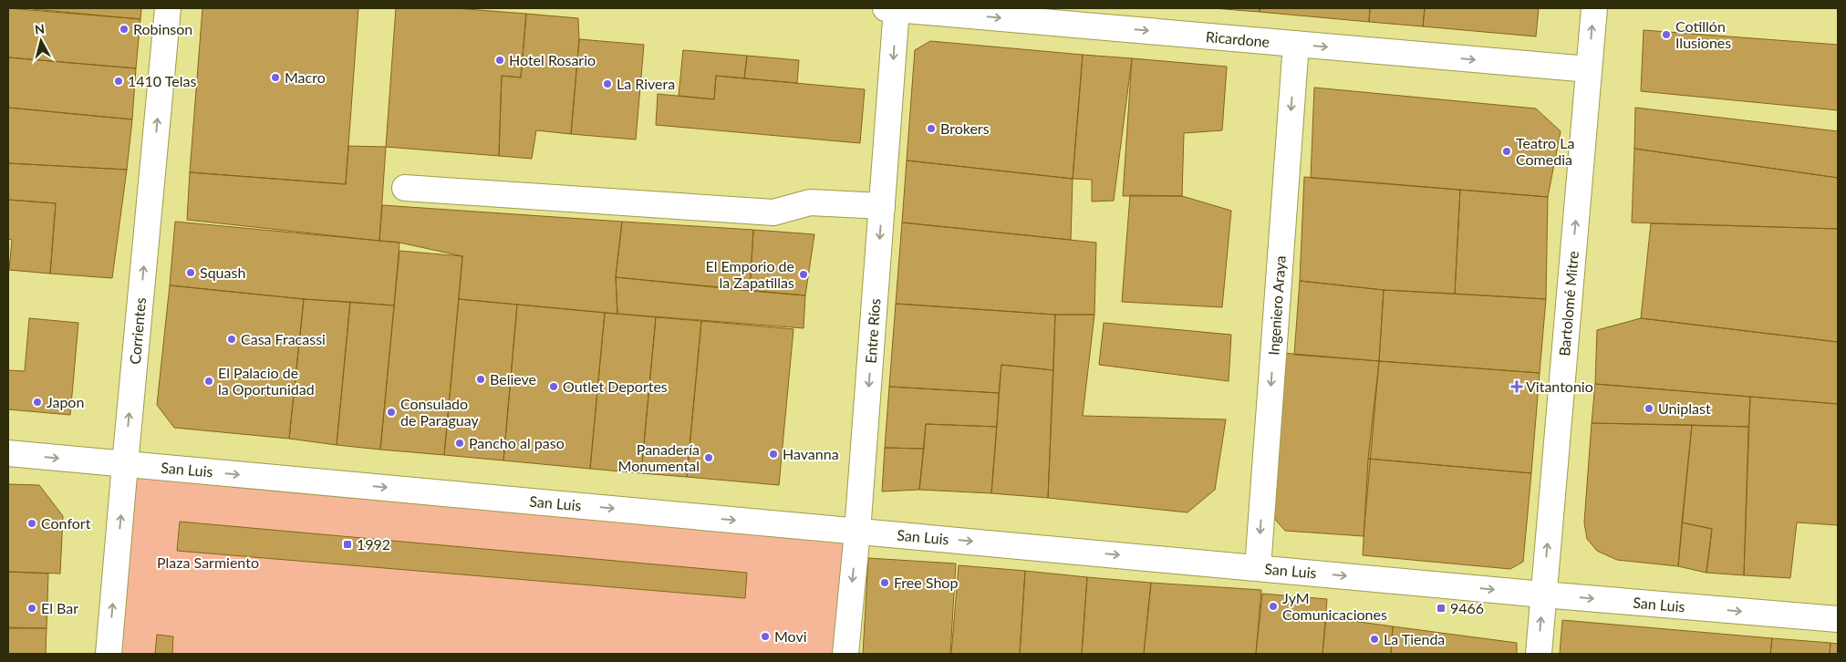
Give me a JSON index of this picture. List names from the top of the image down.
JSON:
{
  "streets": {
    "street": [
      "Ricardone",
      "Bartolomé Mitre",
      "Ingeniero Araya",
      "Corrientes",
      "Entre Ríos",
      "San Luis"
    ]
  },
  "crossings": [
    ["Ricardone", "Bartolomé Mitre"],
    ["Ricardone", "Ingeniero Araya"],
    ["Ricardone", "Entre Ríos"],
    ["Bartolomé Mitre", "San Luis"],
    ["Ingeniero Araya", "San Luis"],
    ["Corrientes", "San Luis"],
    ["Entre Ríos", "San Luis"]
  ],
  "one_way": [
    "Ricardone",
    "Bartolomé Mitre",
    "Ingeniero Araya",
    "Corrientes",
    "Entre Ríos",
    "San Luis"
  ],
  "parks": ["Plaza Sarmiento"],
  "places": {
    "other": [
      "Robinson",
      "Cotillón Ilusiones",
      "Hotel Rosario",
      "Macro",
      "1410 Telas",
      "La Rivera",
      "Brokers",
      "Teatro La Comedia",
      "Squash",
      "El Emporio de la Zapatillas",
      "Casa Fracassi",
      "Believe",
      "El Palacio de la Oportunidad",
      "Outlet Deportes",
      "Japon",
      "Uniplast",
      "Consulado de Paraguay",
      "Pancho al paso",
      "Havanna",
      "Panadería Monumental",
      "Confort",
      "Free Shop",
      "JyM Comunicaciones",
      "El Bar",
      "Movi",
      "La Tienda"
    ],
    "health": ["Vitantonio"],
    "transit": ["1992", "9466"]
  },
  "north": "top"
}
